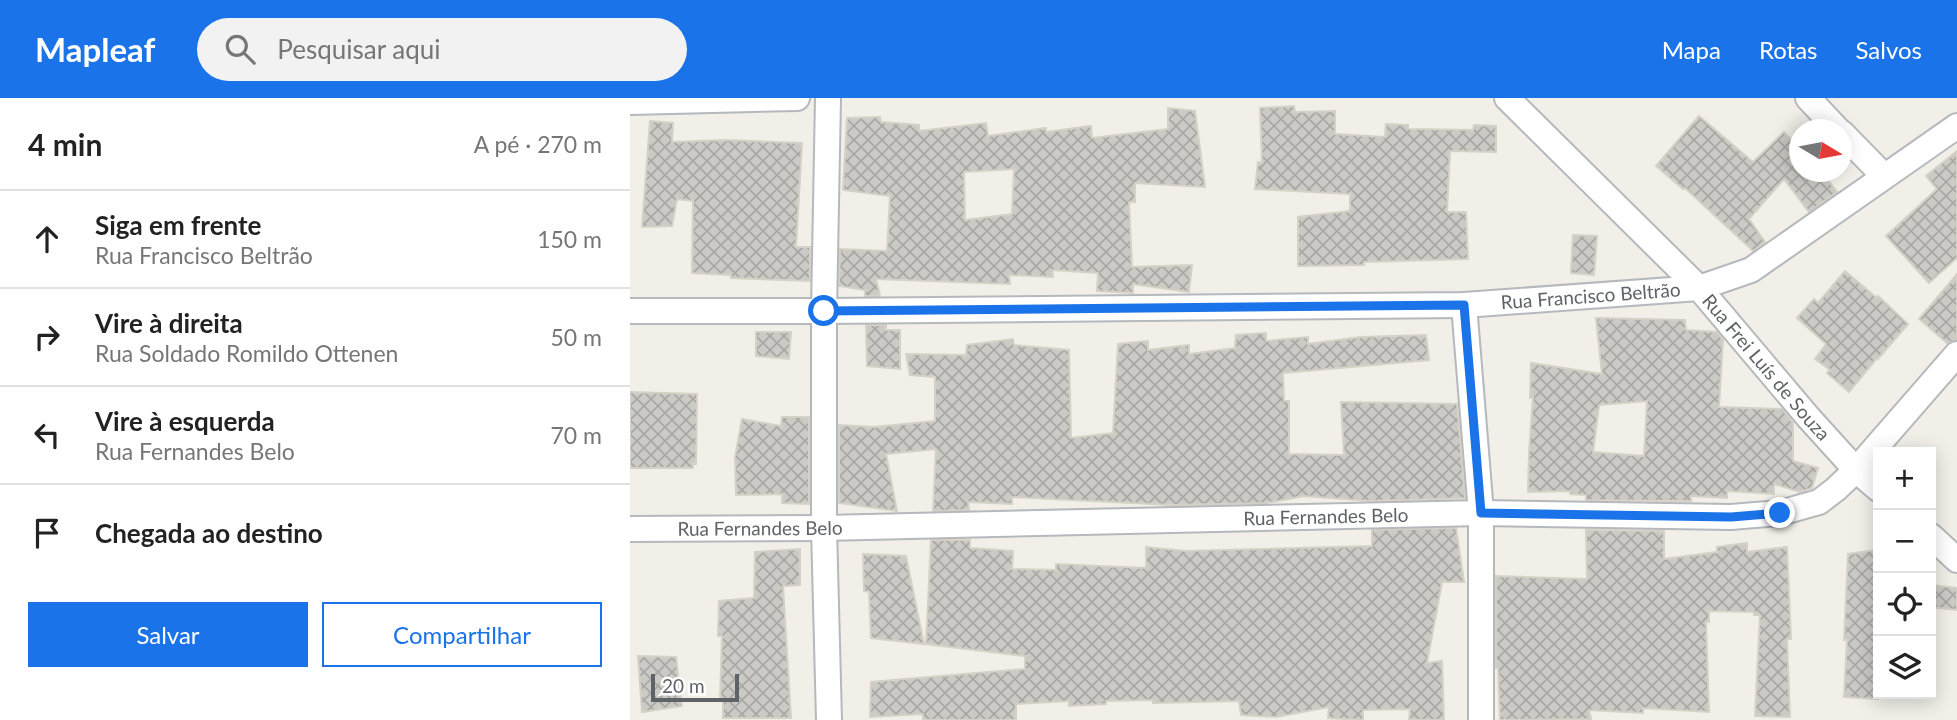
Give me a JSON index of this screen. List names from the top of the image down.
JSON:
{
  "streets": {
    "street": ["Rua Francisco Beltrão", "Rua Frei Luís de Souza", "Rua Fernandes Belo"]
  },
  "crossings": [
    ["Rua Francisco Beltrão", "Rua Frei Luís de Souza"],
    ["Rua Frei Luís de Souza", "Rua Fernandes Belo"]
  ],
  "scale_bar": "20 m",
  "north": "right",
  "page": {
    "header": "Mapleaf",
    "search": "Pesquisar aqui",
    "nav": ["Mapa", "Rotas", "Salvos"],
    "heading": ["4 min", "A pé · 270 m"],
    "list": [
      ["Siga em frente", "Rua Francisco Beltrão", "150 m"],
      ["Vire à direita", "Rua Soldado Romildo Ottenen", "50 m"],
      ["Vire à esquerda", "Rua Fernandes Belo", "70 m"],
      "Chegada ao destino"
    ],
    "map_buttons": ["+", "−"],
    "buttons": ["Salvar", "Compartilhar"],
    "scale": "20 m"
  }
}
